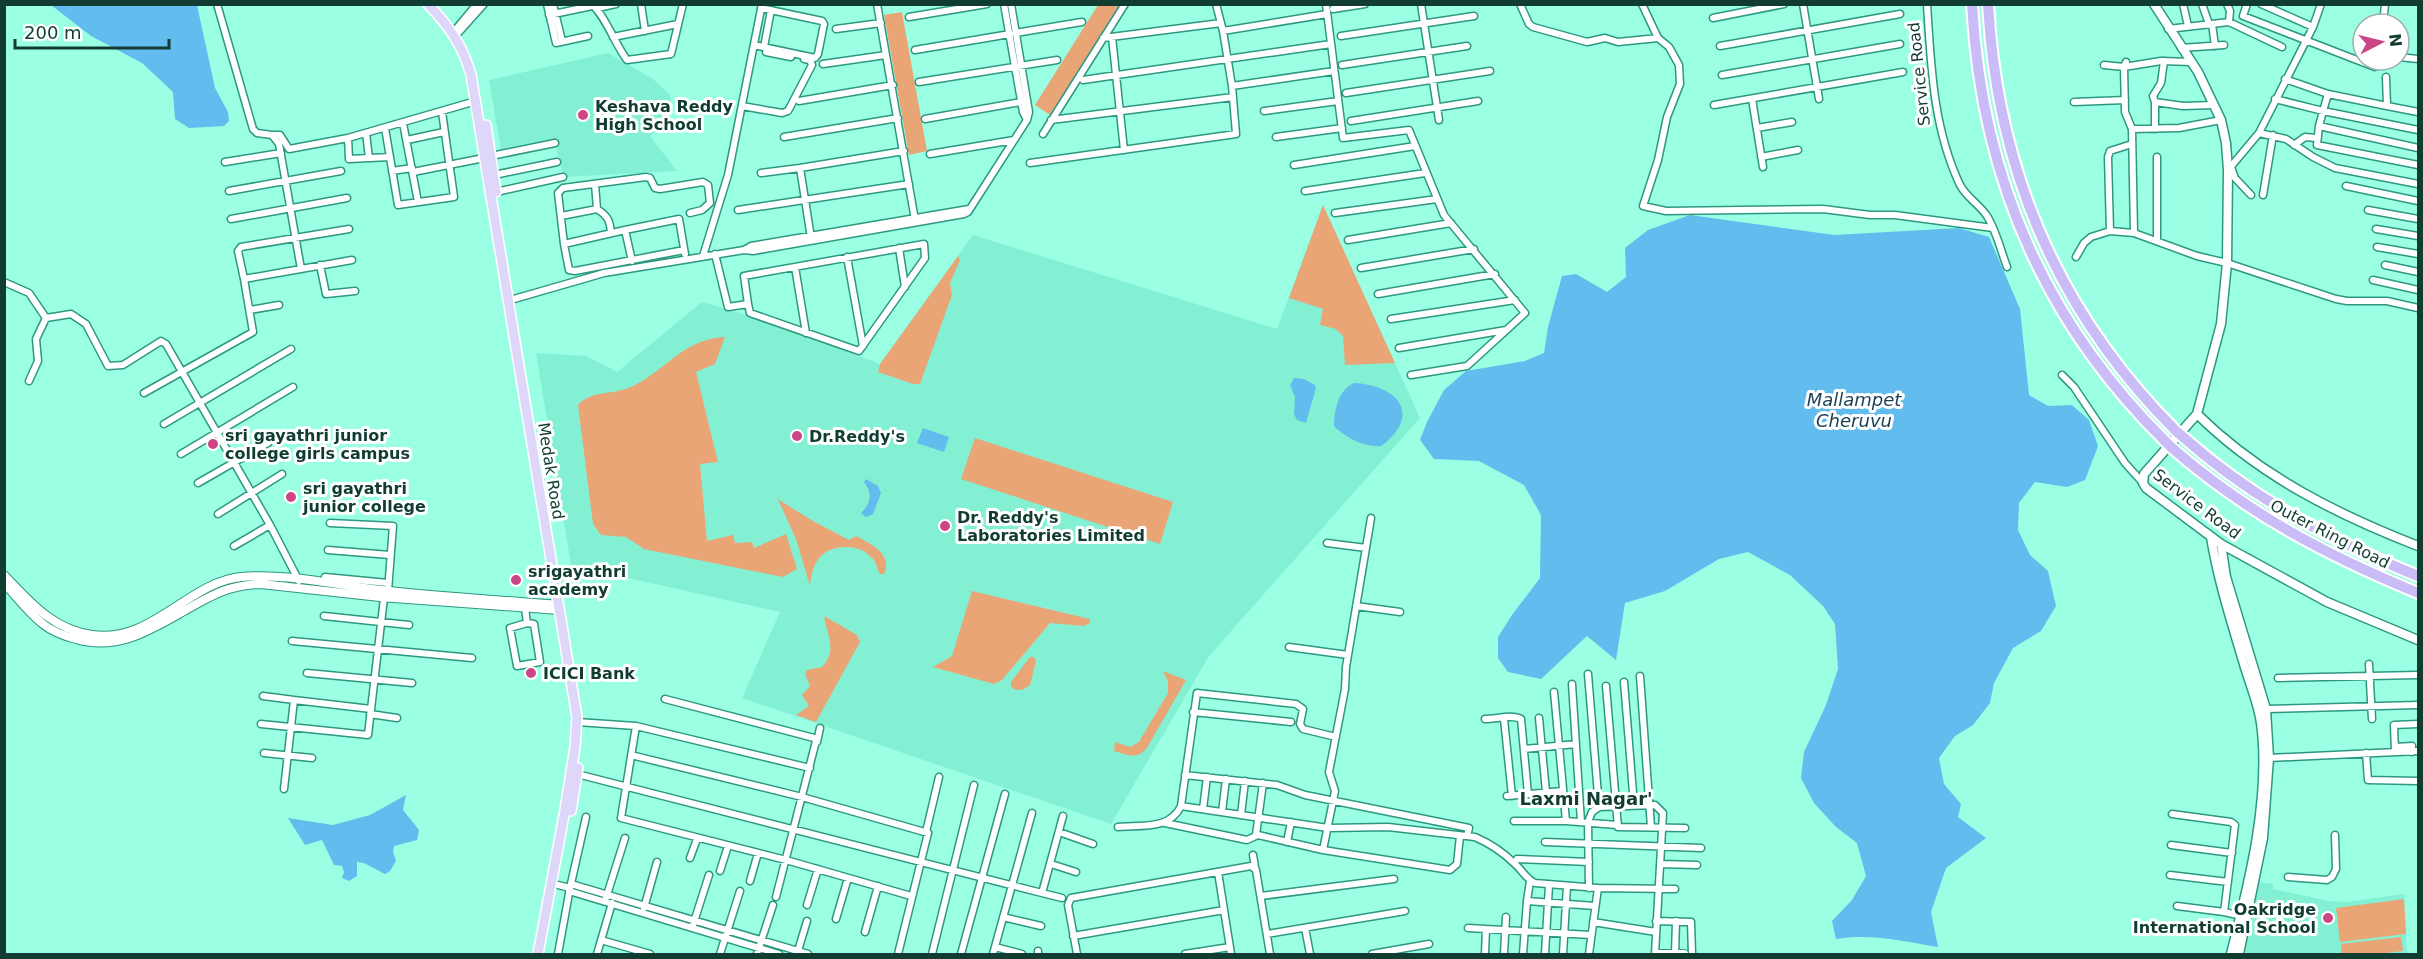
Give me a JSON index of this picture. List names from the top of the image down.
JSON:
{
  "streets": {
    "highway": ["Outer Ring Road"],
    "main road": ["Service Road", "Medak Road"]
  },
  "districts": ["Laxmi Nagar'"],
  "water": ["Mallampet Cheruvu"],
  "places": [
    "Keshava Reddy High School",
    "Dr.Reddy's",
    "sri gayathri junior college girls campus",
    "sri gayathri junior college",
    "Dr. Reddy's Laboratories Limited",
    "srigayathri academy",
    "ICICI Bank",
    "Oakridge International School"
  ],
  "scale_bar": "200 m",
  "north": "right"
}
